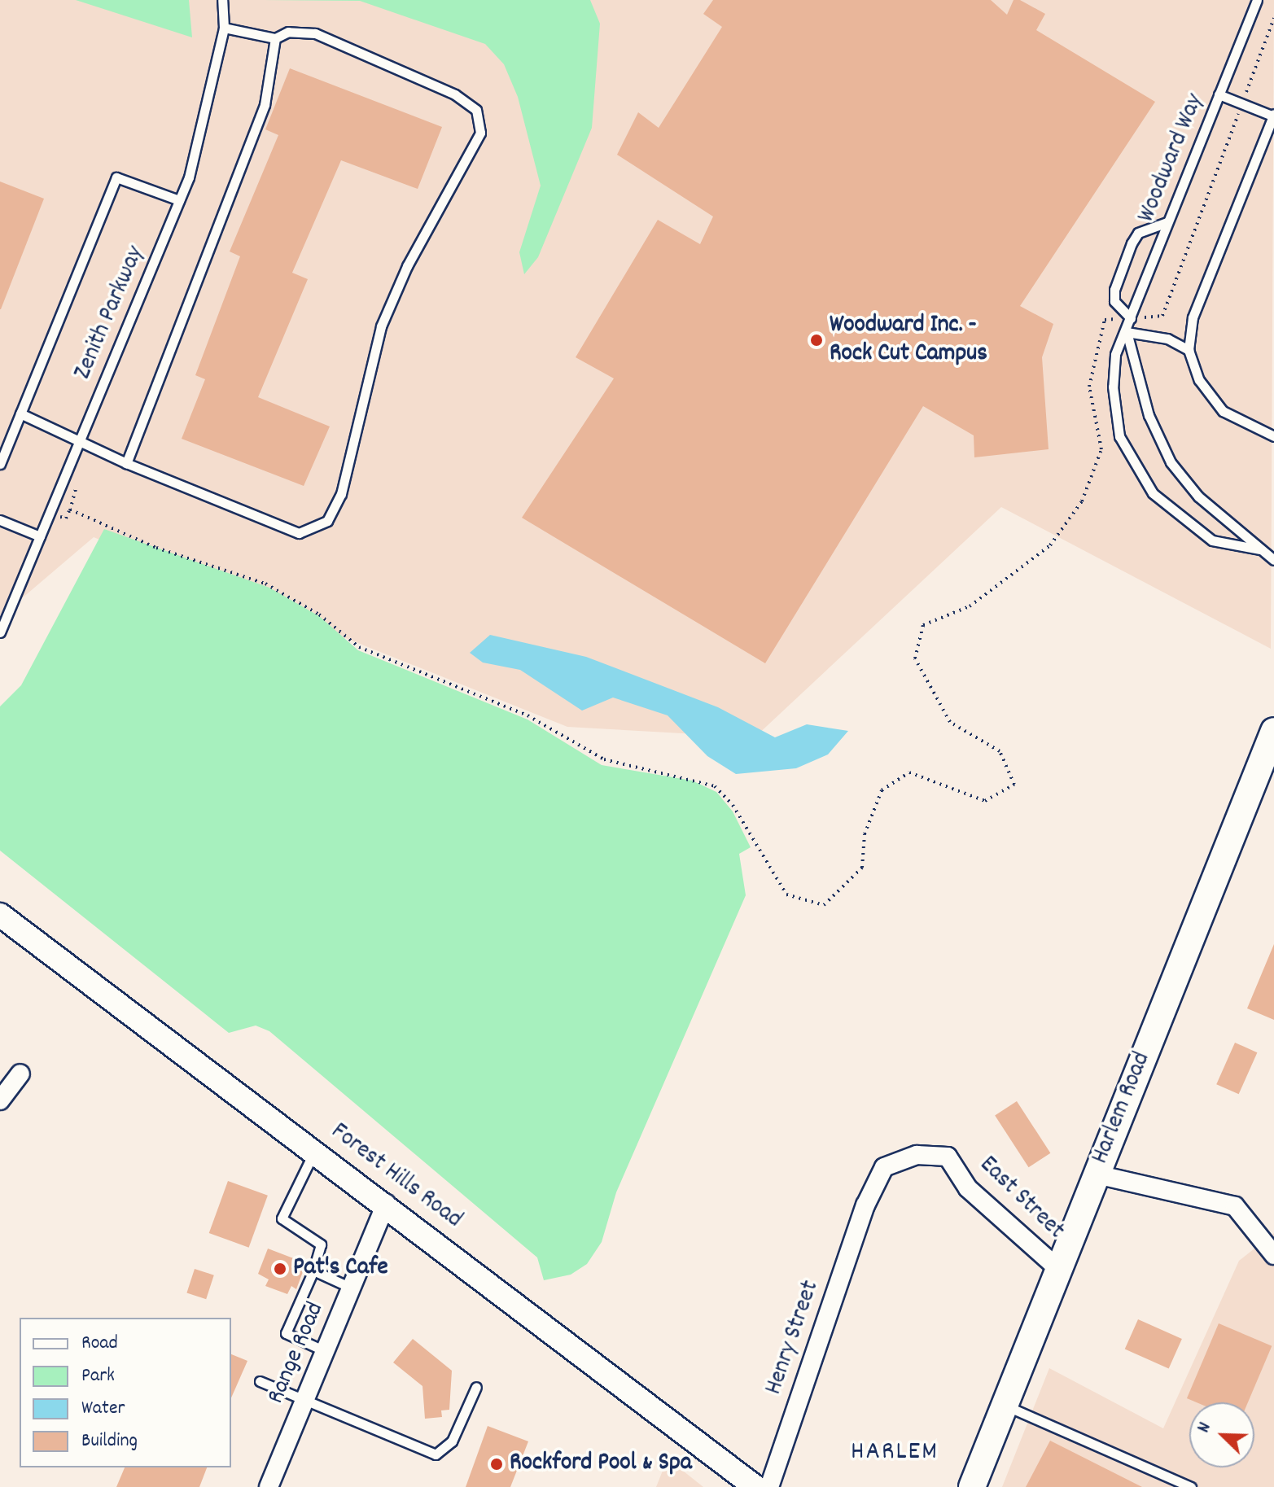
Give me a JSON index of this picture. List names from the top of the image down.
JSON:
{
  "streets": {
    "main road": ["Harlem Road"],
    "street": [
      "Forest Hills Road",
      "East Street",
      "Henry Street",
      "Range Road"
    ],
    "lane": ["Woodward Way", "Zenith Parkway"]
  },
  "crossings": [
    ["Harlem Road", "East Street"],
    ["Forest Hills Road", "Range Road"],
    ["East Street", "Henry Street"]
  ],
  "districts": ["HARLEM"],
  "places": ["Woodward Inc. - Rock Cut Campus", "Pat's Cafe", "Rockford Pool & Spa"],
  "legend": [
    "Road",
    "Park",
    "Water",
    "Building"
  ],
  "north": "top left"
}
